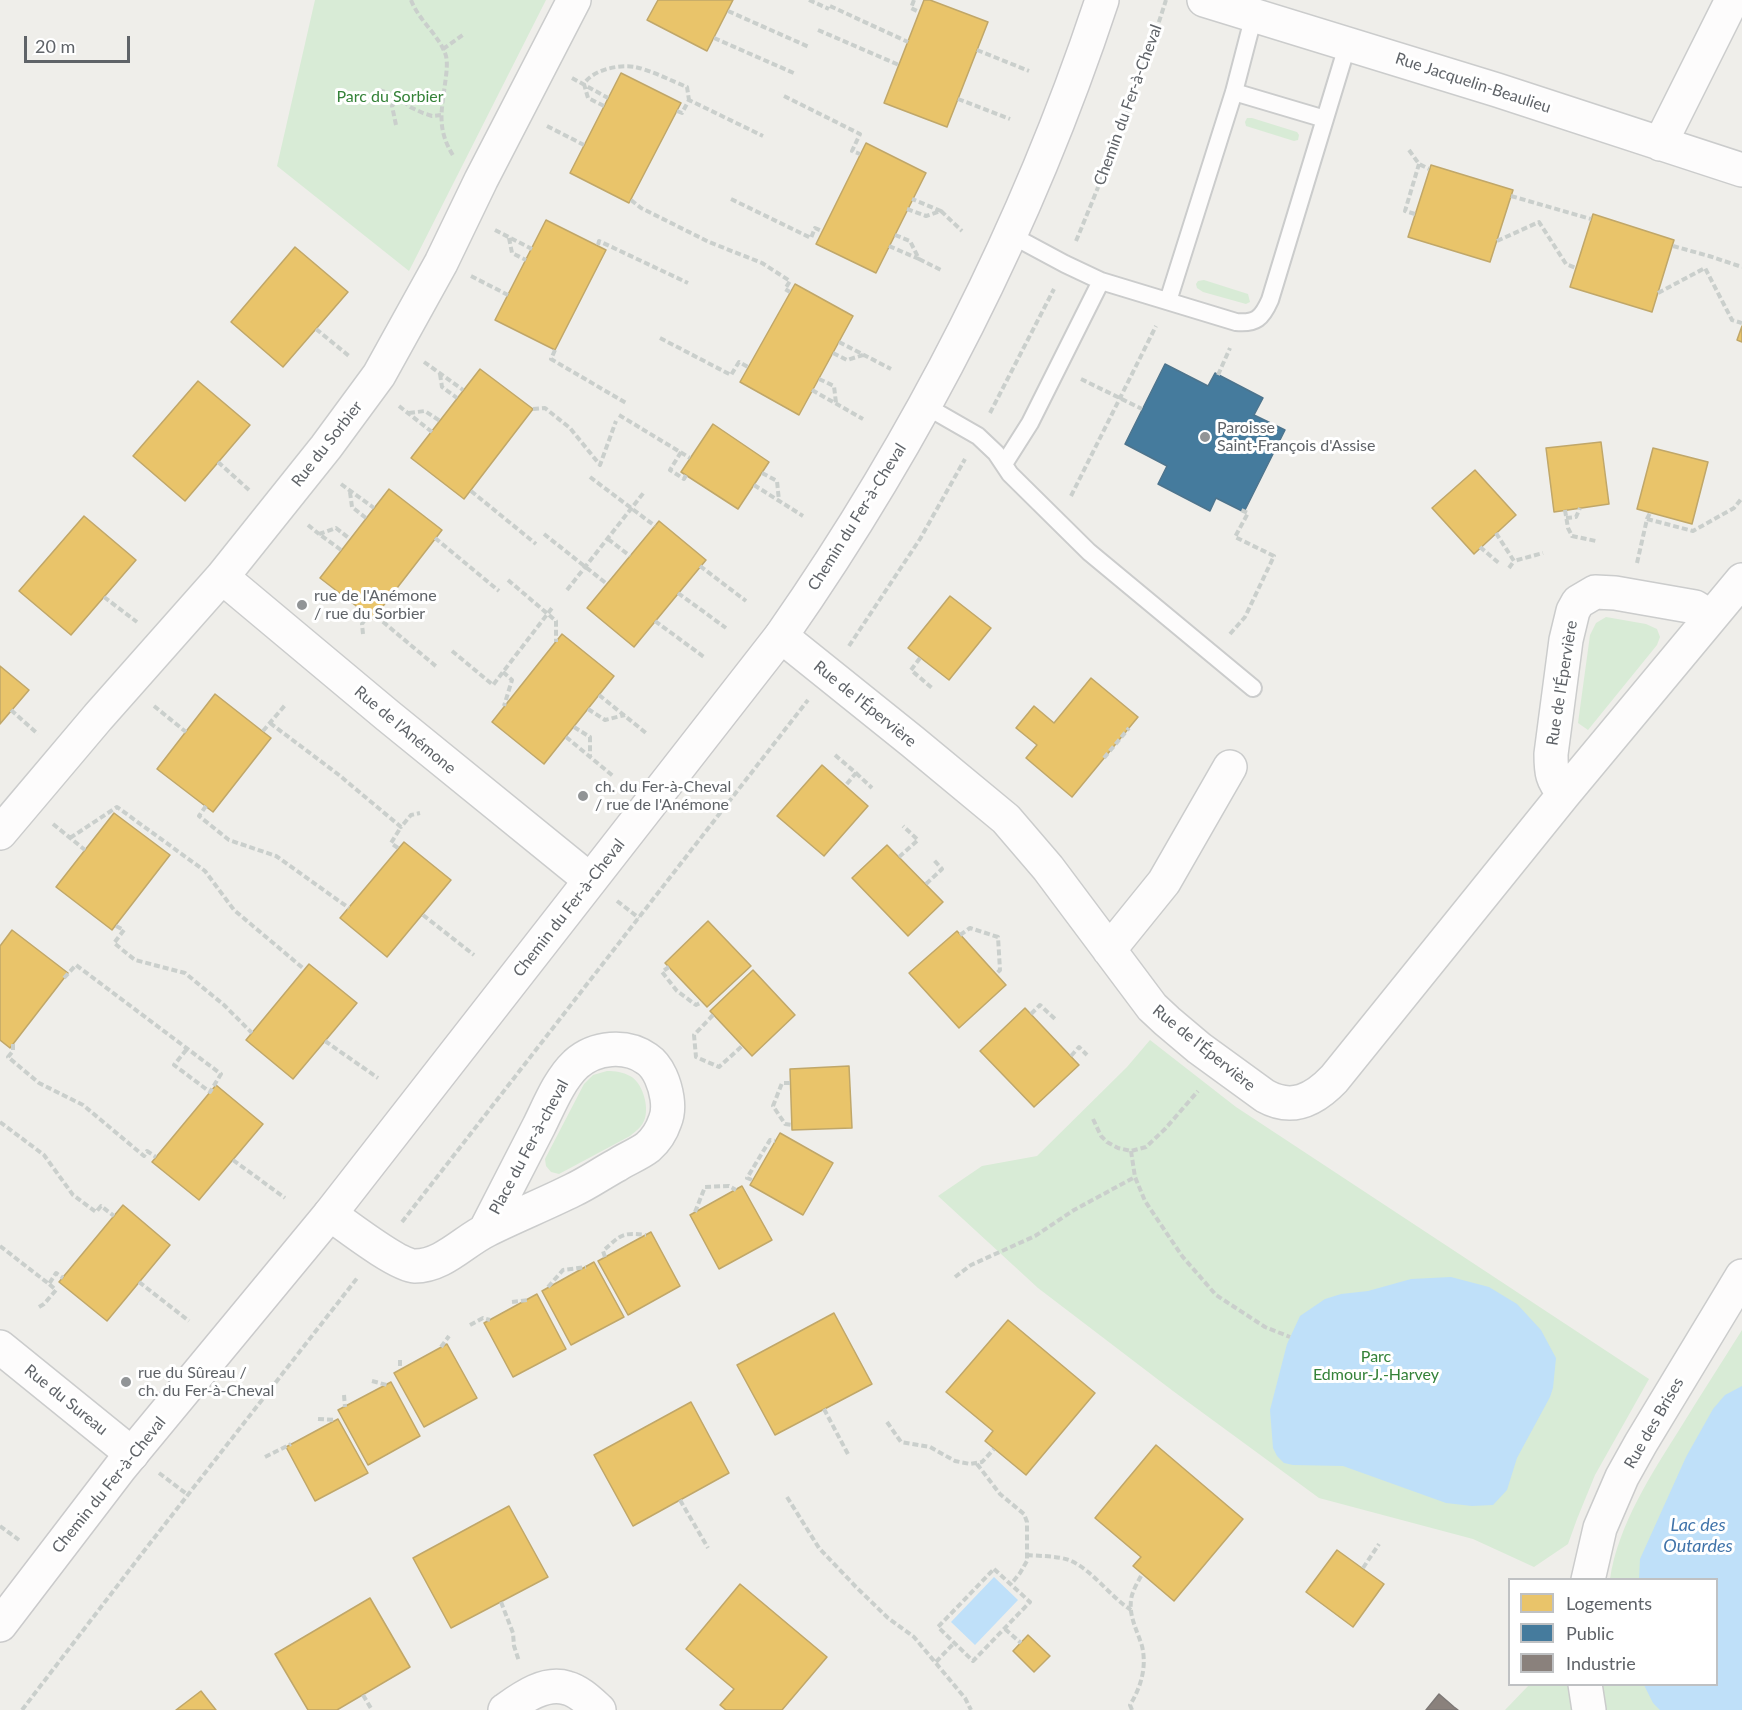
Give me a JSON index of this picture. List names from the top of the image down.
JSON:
{
  "streets": {
    "street": [
      "Rue Jacquelin-Beaulieu",
      "Chemin du Fer-à-Cheval",
      "Rue du Sorbier",
      "Rue de l'Épervière",
      "Rue de l'Anémone",
      "Place du Fer-à-cheval",
      "Rue du Sureau",
      "Rue des Brises"
    ]
  },
  "crossings": [
    ["Chemin du Fer-à-Cheval", "Rue de l'Épervière"],
    ["Chemin du Fer-à-Cheval", "Rue de l'Anémone"],
    ["Chemin du Fer-à-Cheval", "Place du Fer-à-cheval"],
    ["Chemin du Fer-à-Cheval", "Rue du Sureau"],
    ["Rue du Sorbier", "Rue de l'Anémone"]
  ],
  "water": ["Lac des Outardes"],
  "parks": ["Parc du Sorbier", "Parc Edmour-J.-Harvey"],
  "places": [
    "Paroisse Saint-François d'Assise",
    "rue de l'Anémone / rue du Sorbier",
    "ch. du Fer-à-Cheval / rue de l'Anémone",
    "rue du Sûreau / ch. du Fer-à-Cheval"
  ],
  "legend": ["Logements", "Public", "Industrie"],
  "scale_bar": "20 m"
}
